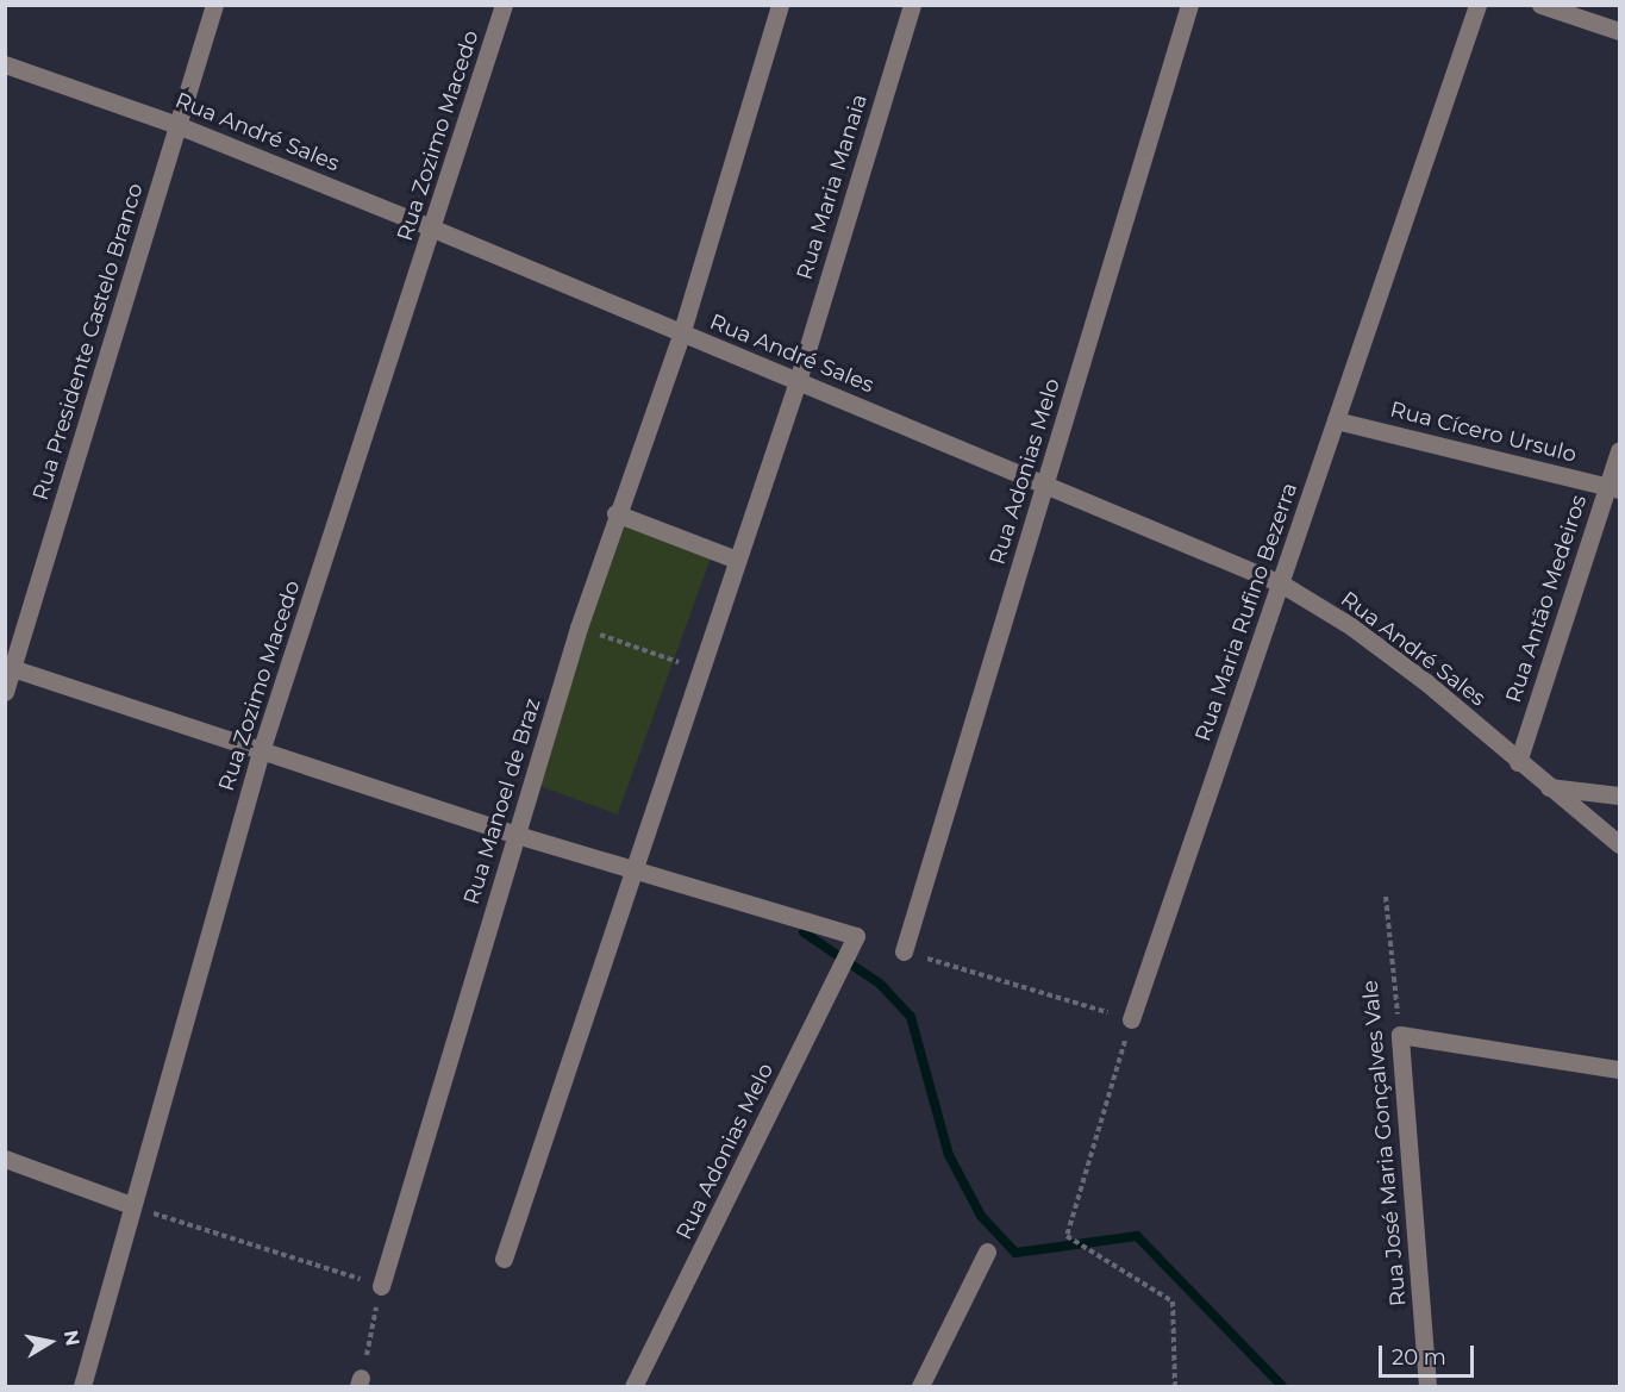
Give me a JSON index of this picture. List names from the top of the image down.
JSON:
{
  "streets": {
    "street": [
      "Rua André Sales",
      "Rua Zozimo Macedo",
      "Rua Maria Manaia",
      "Rua Presidente Castelo Branco",
      "Rua Cícero Ursulo",
      "Rua Adonias Melo",
      "Rua Antão Medeiros",
      "Rua Maria Rufino Bezerra",
      "Rua Manoel de Braz",
      "Rua José Maria Gonçalves Vale"
    ]
  },
  "crossings": [
    ["Rua André Sales", "Rua Zozimo Macedo"],
    ["Rua André Sales", "Rua Maria Manaia"],
    ["Rua André Sales", "Rua Presidente Castelo Branco"],
    ["Rua André Sales", "Rua Adonias Melo"],
    ["Rua André Sales", "Rua Antão Medeiros"],
    ["Rua André Sales", "Rua Maria Rufino Bezerra"],
    ["Rua André Sales", "Rua Manoel de Braz"],
    ["Rua Cícero Ursulo", "Rua Antão Medeiros"],
    ["Rua Cícero Ursulo", "Rua Maria Rufino Bezerra"]
  ],
  "scale_bar": "20 m",
  "north": "right"
}
